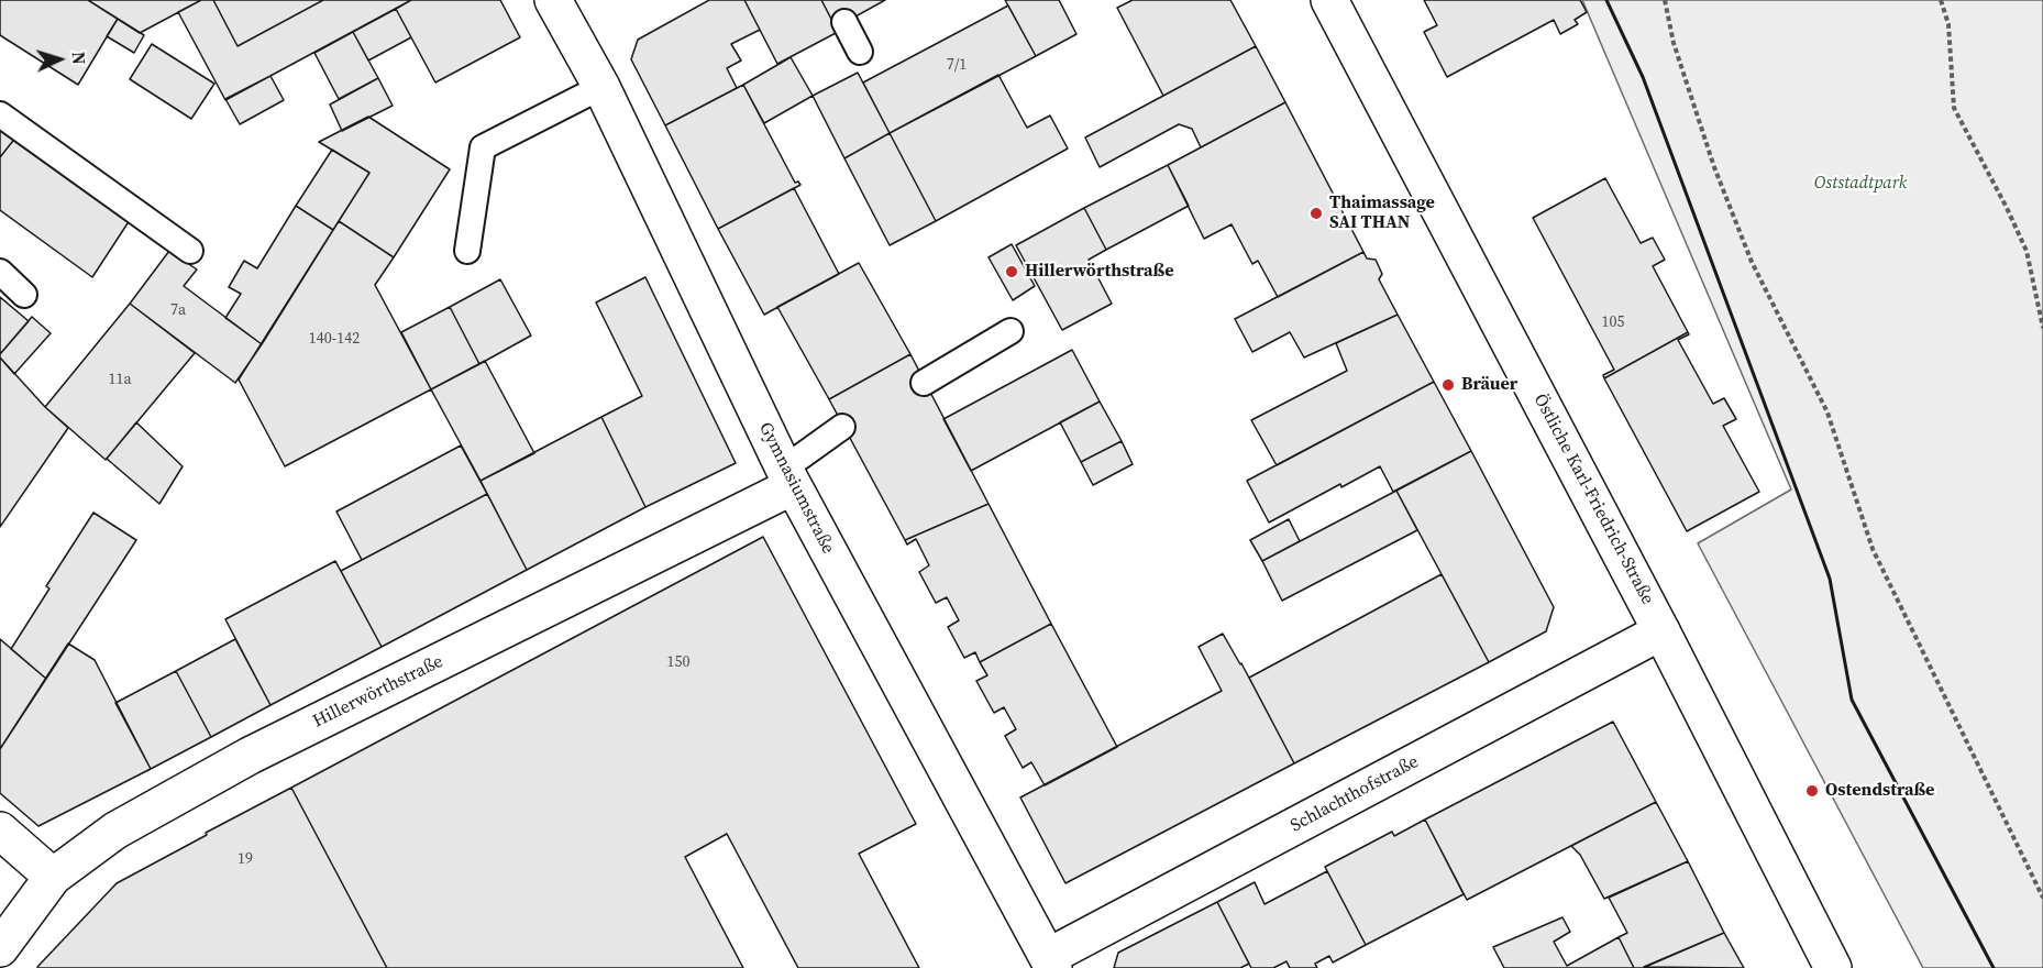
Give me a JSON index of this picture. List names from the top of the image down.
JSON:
{
  "streets": {
    "street": [
      "Gymnasiumstraße",
      "Östliche Karl-Friedrich-Straße",
      "Hillerwörthstraße",
      "Schlachthofstraße"
    ]
  },
  "crossings": [
    ["Gymnasiumstraße", "Hillerwörthstraße"],
    ["Gymnasiumstraße", "Schlachthofstraße"],
    ["Östliche Karl-Friedrich-Straße", "Schlachthofstraße"]
  ],
  "parks": ["Oststadtpark"],
  "places": [
    "Thaimassage SAI THAN",
    "Hillerwörthstraße",
    "Bräuer",
    "Ostendstraße"
  ],
  "house_numbers": [
    "7/1",
    "7a",
    "105",
    "140-142",
    "11a",
    "150",
    "19"
  ],
  "north": "right"
}
